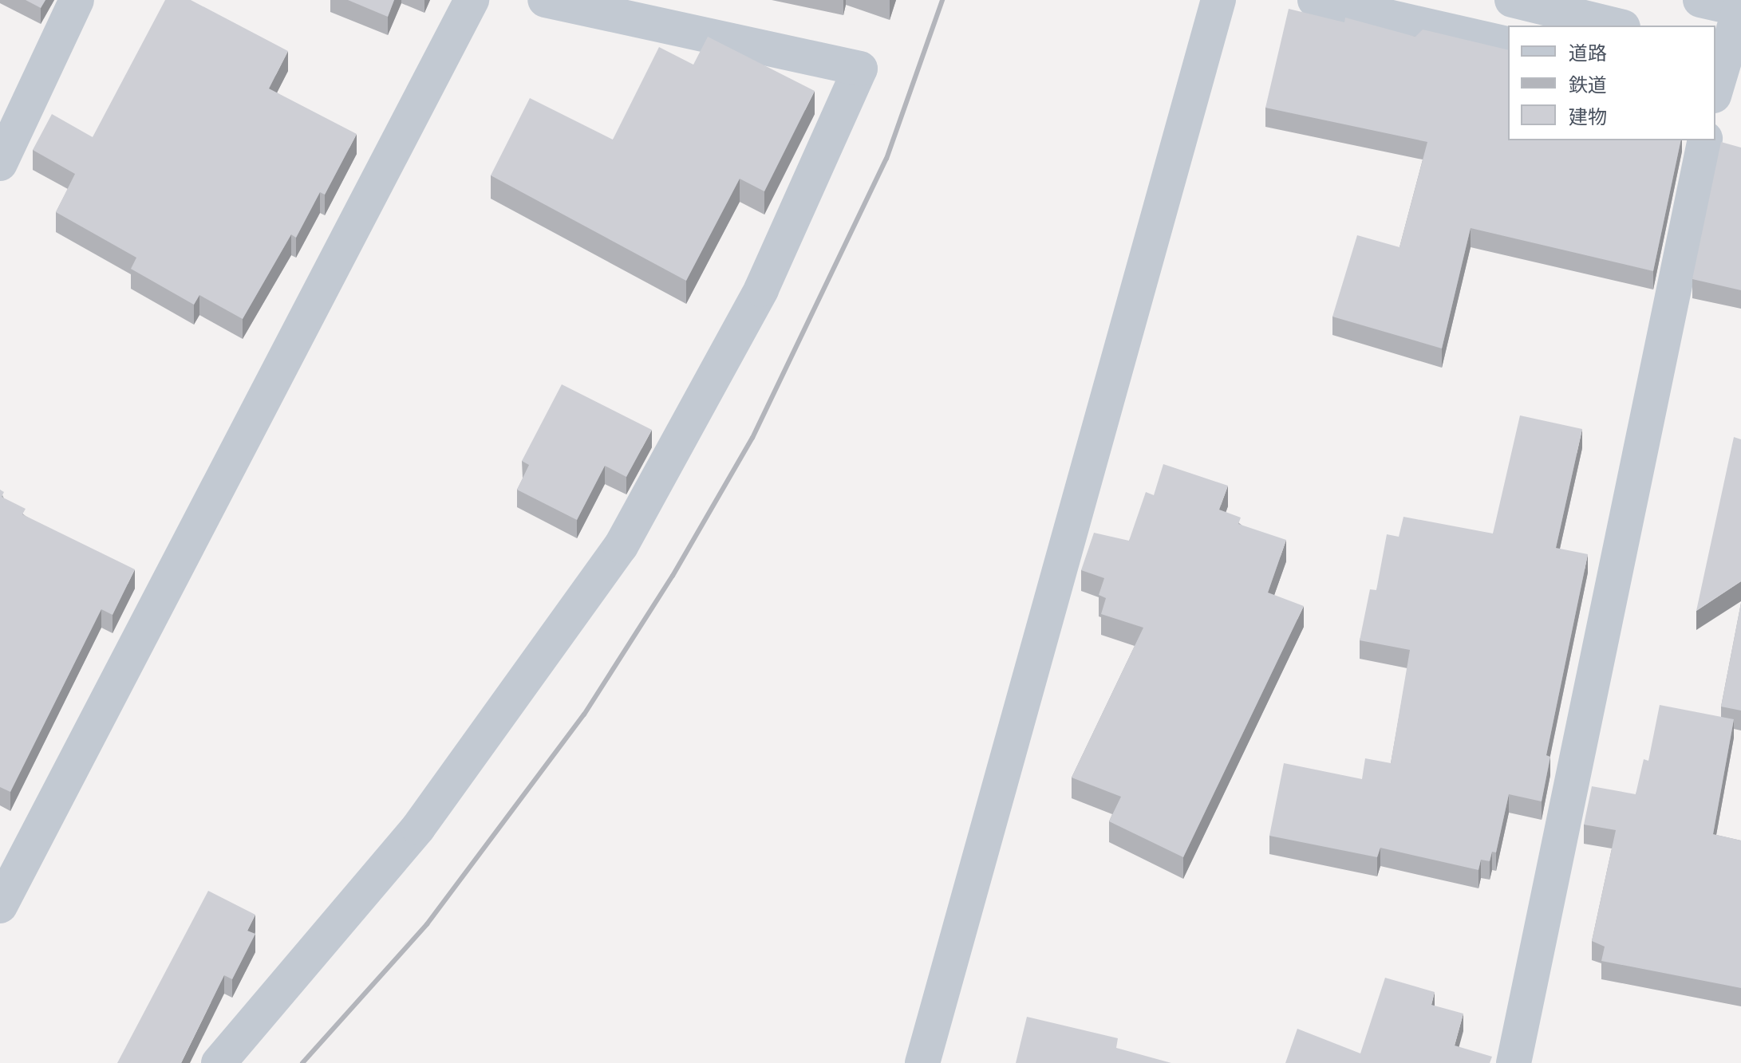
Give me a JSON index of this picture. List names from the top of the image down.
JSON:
{
  "legend": ["道路", "鉄道", "建物"]
}
